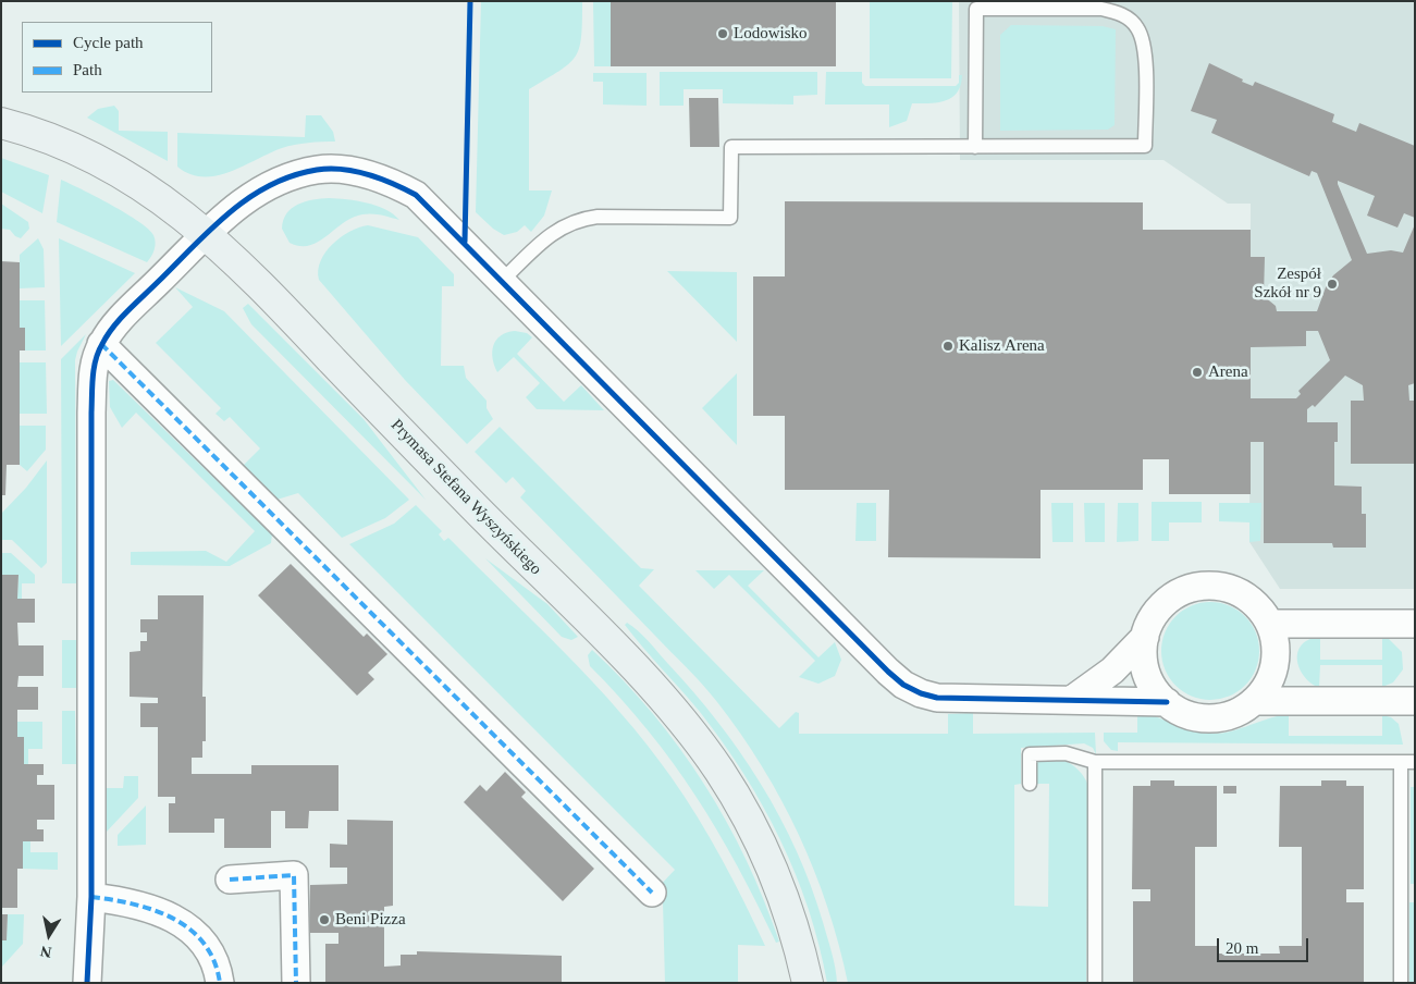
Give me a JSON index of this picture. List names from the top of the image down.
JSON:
{
  "streets": {
    "street": ["Prymasa Stefana Wyszyńskiego"]
  },
  "places": [
    "Lodowisko",
    "Zespół Szkół nr 9",
    "Kalisz Arena",
    "Arena",
    "Beni Pizza"
  ],
  "legend": ["Cycle path", "Path"],
  "scale_bar": "20 m",
  "north": "bottom"
}
